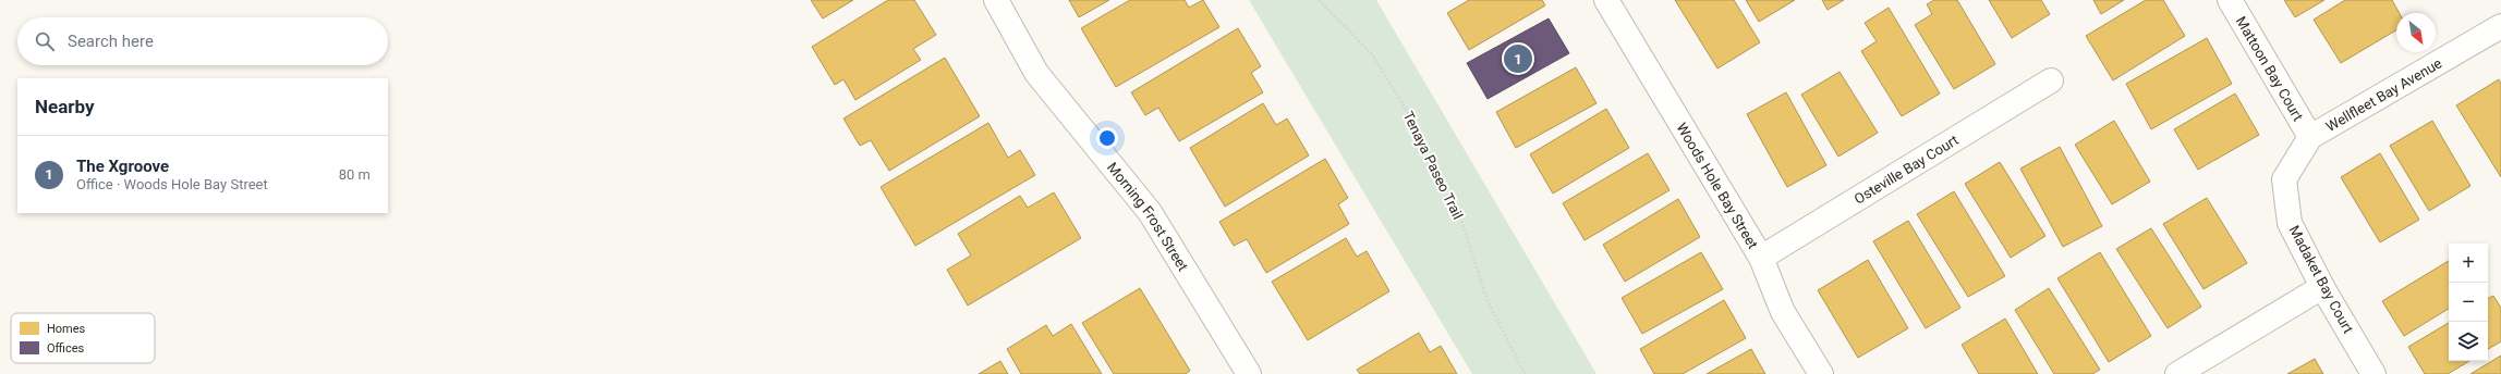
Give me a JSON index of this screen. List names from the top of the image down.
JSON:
{
  "streets": {
    "street": [
      "Mattoon Bay Court",
      "Wellfleet Bay Avenue",
      "Osteville Bay Court",
      "Woods Hole Bay Street",
      "Morning Frost Street",
      "Madaket Bay Court"
    ],
    "path": ["Tenaya Paseo Trail"]
  },
  "crossings": [
    ["Mattoon Bay Court", "Wellfleet Bay Avenue"],
    ["Wellfleet Bay Avenue", "Madaket Bay Court"],
    ["Osteville Bay Court", "Woods Hole Bay Street"]
  ],
  "legend": ["Homes", "Offices"],
  "north": "bottom right",
  "page": {
    "search": "Search here",
    "pins": "1",
    "heading": "Nearby",
    "list": [
      {
        "mark": "1",
        "name": "The Xgroove",
        "note": "Office · Woods Hole Bay Street",
        "value": "80 m"
      }
    ],
    "map_buttons": ["+", "−"]
  }
}
